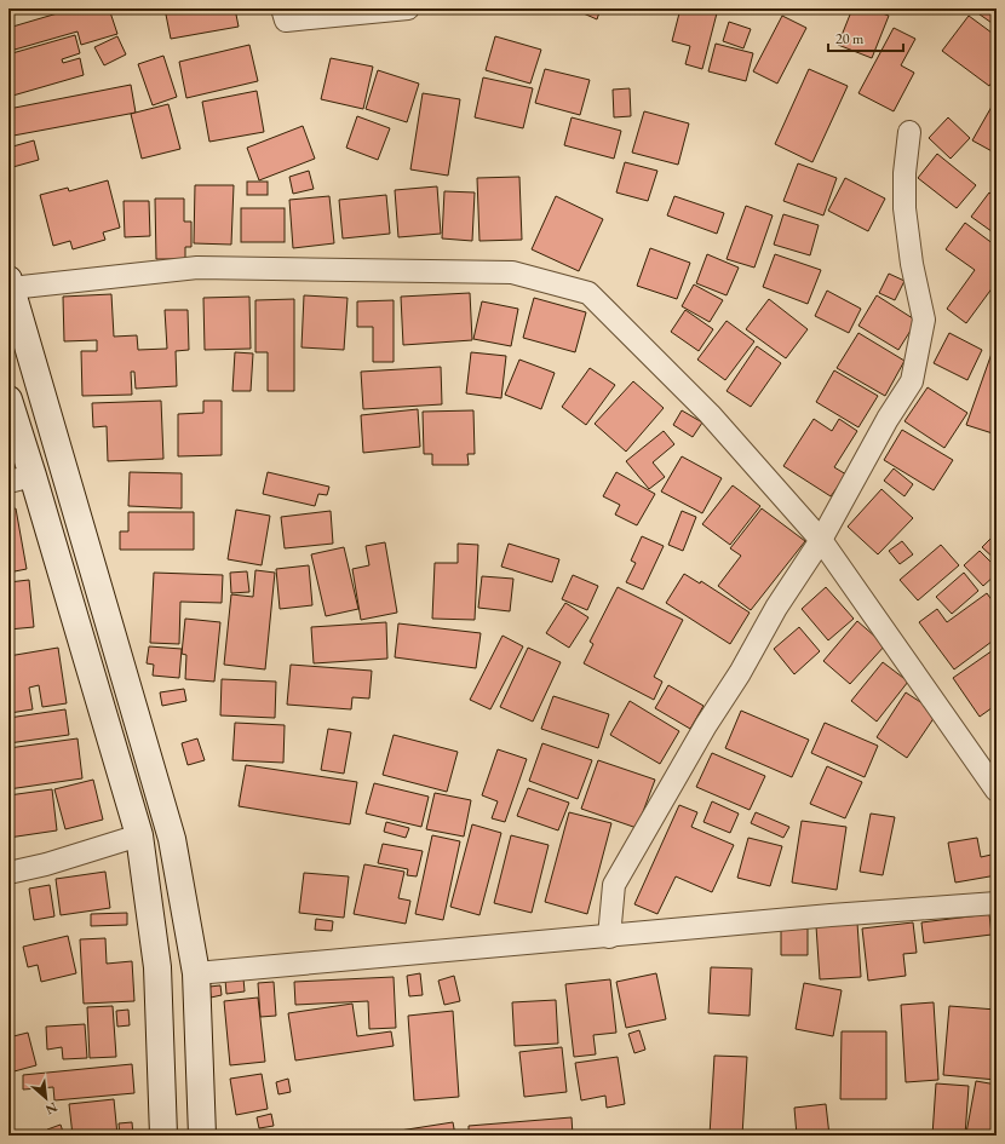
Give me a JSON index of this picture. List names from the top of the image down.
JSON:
{
  "scale_bar": "20 m",
  "north": "bottom right"
}
